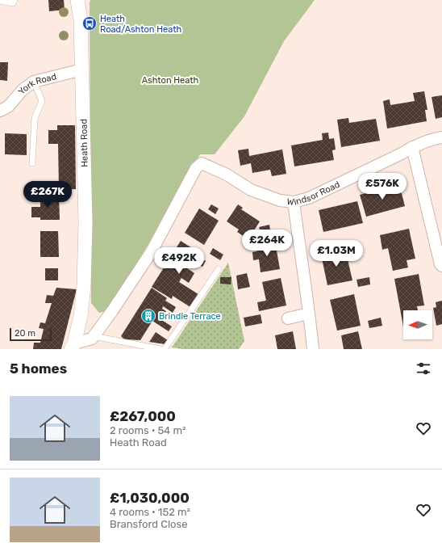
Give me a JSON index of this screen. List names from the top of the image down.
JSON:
{
  "streets": {
    "street": ["York Road", "Heath Road", "Windsor Road"]
  },
  "crossings": [
    ["York Road", "Heath Road"],
    ["Heath Road", "Windsor Road"]
  ],
  "parks": ["Ashton Heath"],
  "places": {
    "bus stop": ["Heath Road/Ashton Heath"],
    "building": ["Brindle Terrace"]
  },
  "scale_bar": "20 m",
  "north": "left",
  "page": {
    "price": [
      "£576K",
      "£267K",
      "£264K",
      "£1.03M",
      "£492K"
    ],
    "scale": "20 m",
    "heading": "5 homes",
    "list": [
      {
        "name": "£267,000",
        "note": "2 rooms · 54 m² · Heath Road"
      },
      {
        "name": "£1,030,000",
        "note": "4 rooms · 152 m² · Bransford Close"
      }
    ]
  }
}
